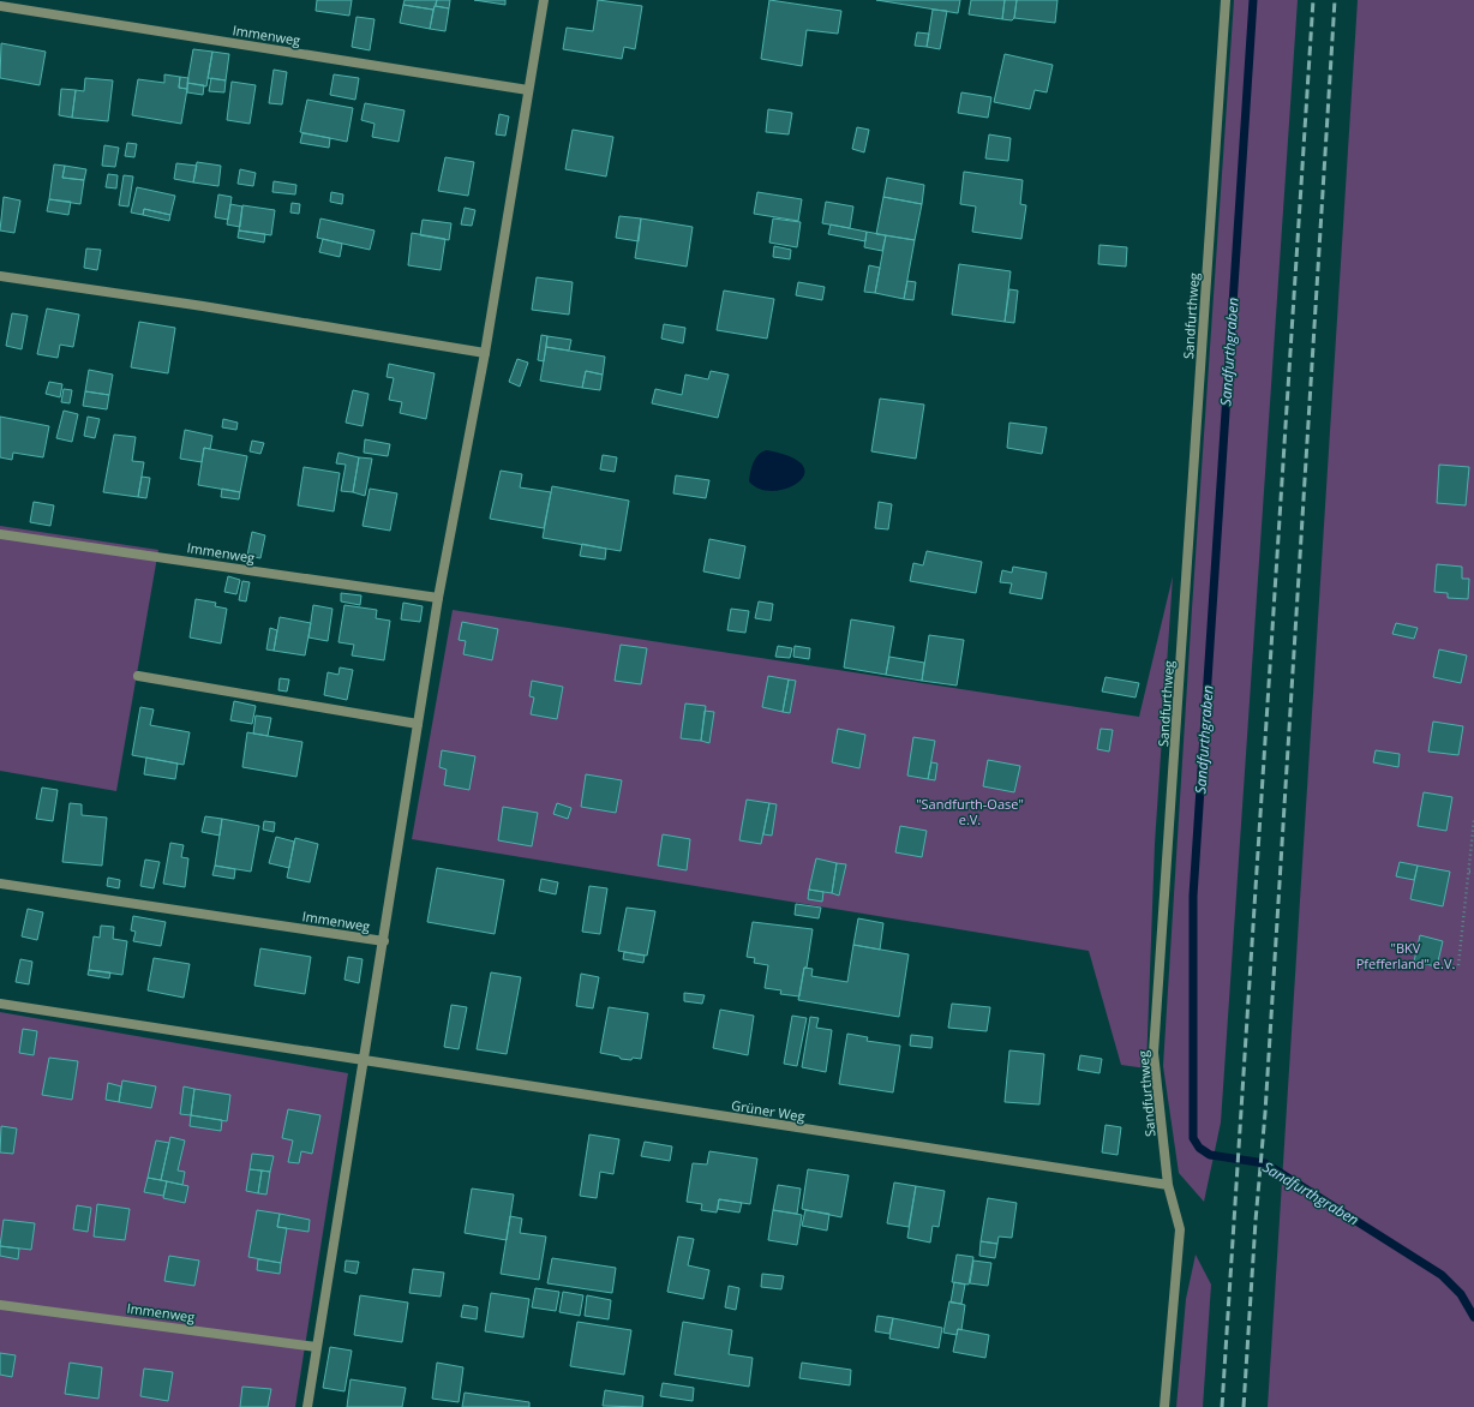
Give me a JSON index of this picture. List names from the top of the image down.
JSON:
{
  "streets": {
    "street": ["Immenweg", "Sandfurthweg", "Grüner Weg"]
  },
  "crossings": [
    ["Immenweg", "Grüner Weg"],
    ["Sandfurthweg", "Grüner Weg"]
  ],
  "water": ["Sandfurthgraben"],
  "parks": ["\"Sandfurth-Oase\" e.V.", "\"BKV Pfefferland\" e.V."]
}
